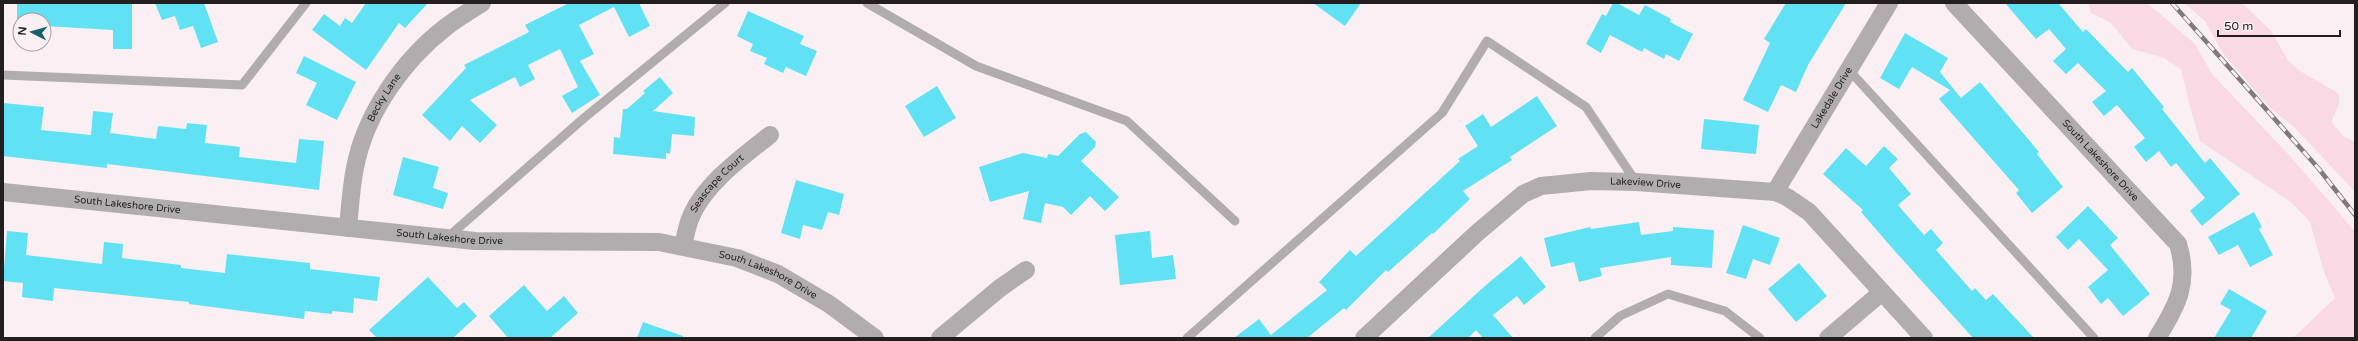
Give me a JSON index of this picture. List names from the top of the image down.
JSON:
{
  "streets": {
    "street": [
      "Lakedale Drive",
      "Becky Lane",
      "South Lakeshore Drive",
      "Lakeview Drive",
      "Seascape Court"
    ]
  },
  "crossings": [
    ["Lakedale Drive", "Lakeview Drive"],
    ["Becky Lane", "South Lakeshore Drive"],
    ["South Lakeshore Drive", "Seascape Court"]
  ],
  "scale_bar": "50 m",
  "north": "left"
}
